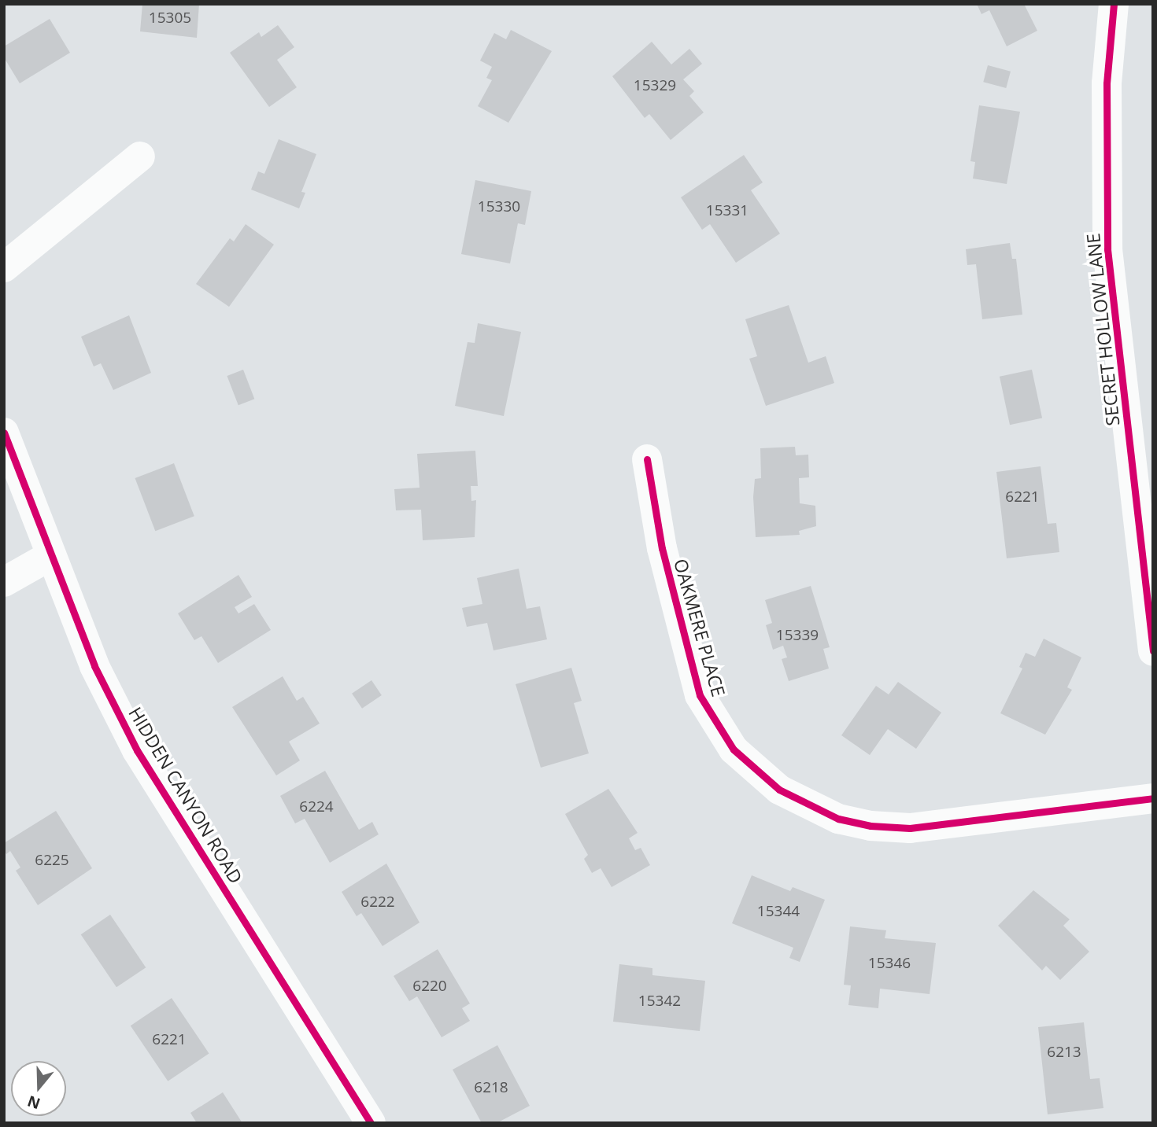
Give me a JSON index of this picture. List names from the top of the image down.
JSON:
{
  "streets": {
    "street": ["SECRET HOLLOW LANE", "OAKMERE PLACE", "HIDDEN CANYON ROAD"]
  },
  "house_numbers": [
    "15305",
    "15329",
    "15330",
    "15331",
    "6221",
    "15339",
    "6224",
    "6225",
    "6222",
    "15344",
    "15346",
    "6220",
    "15342",
    "6221",
    "6213",
    "6218"
  ],
  "north": "bottom"
}
